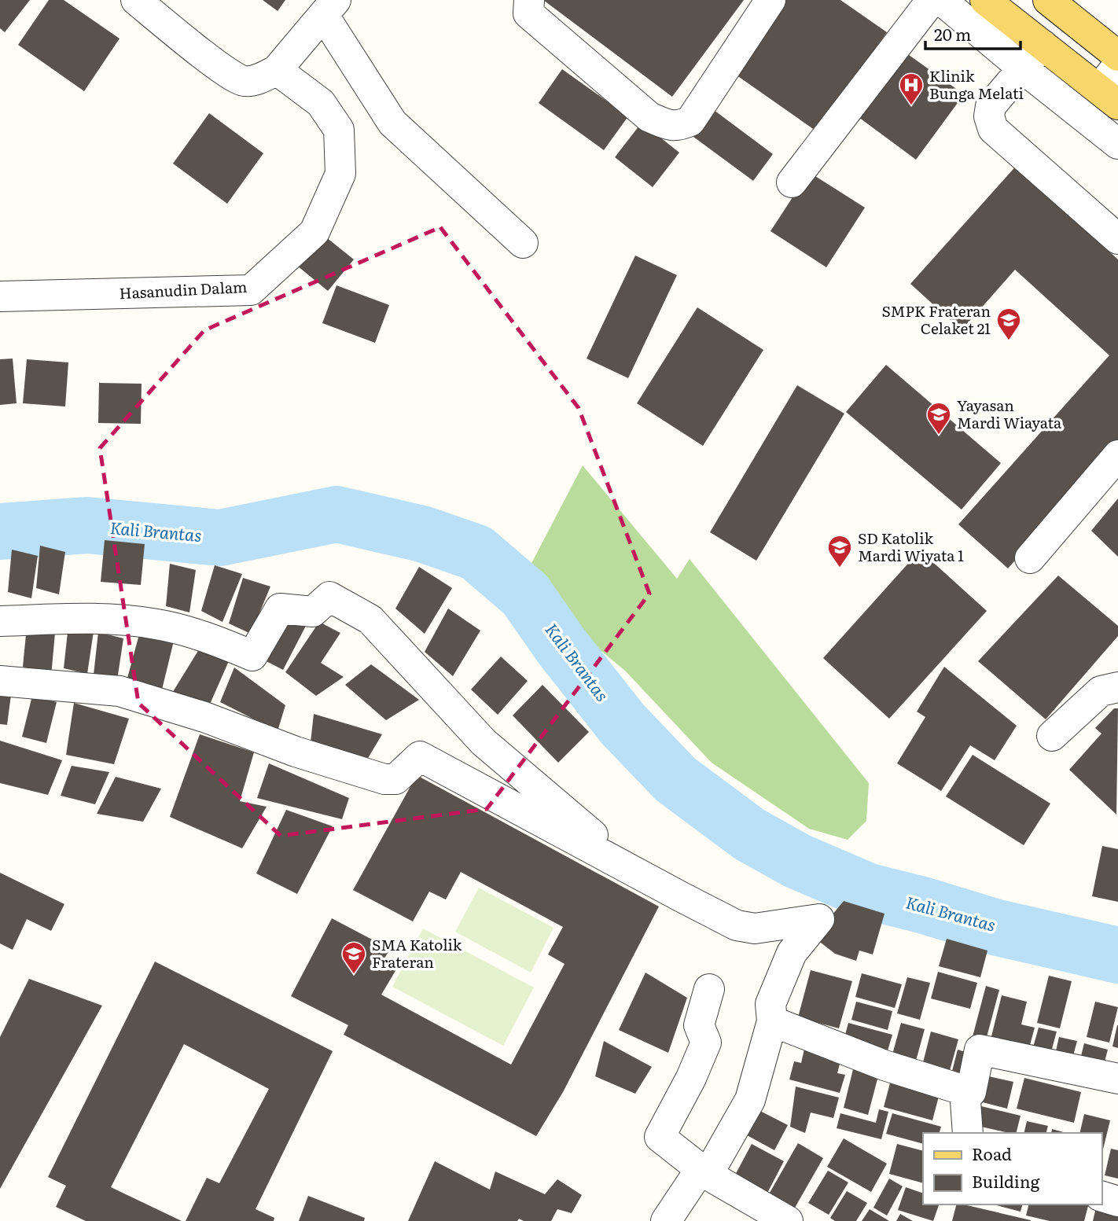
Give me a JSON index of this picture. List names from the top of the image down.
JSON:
{
  "streets": {
    "street": ["Hasanudin Dalam"]
  },
  "water": ["Kali Brantas"],
  "places": {
    "hospital": ["Klinik Bunga Melati"],
    "school or university": [
      "SMPK Frateran Celaket 21",
      "Yayasan Mardi Wiayata",
      "SD Katolik Mardi Wiyata 1",
      "SMA Katolik Frateran"
    ]
  },
  "legend": ["Road", "Building"],
  "scale_bar": "20 m"
}
